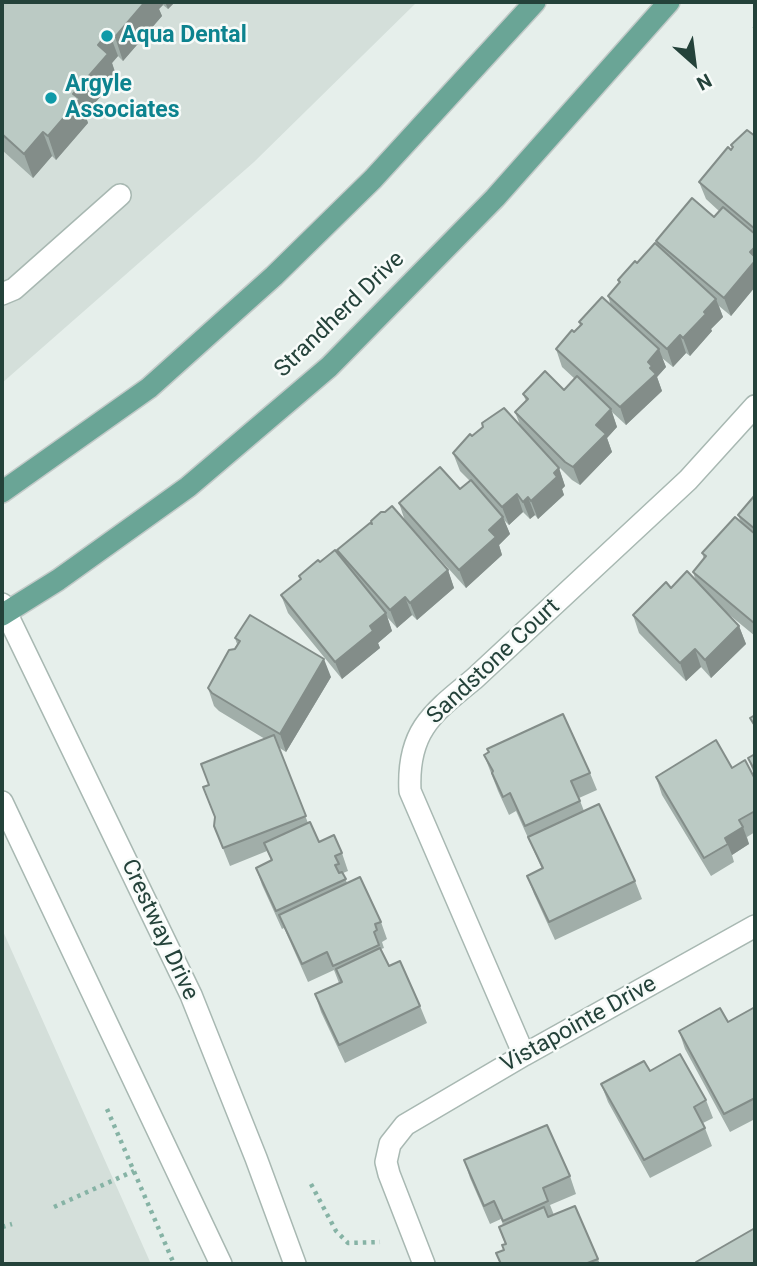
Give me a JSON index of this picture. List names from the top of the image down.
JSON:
{
  "streets": {
    "main road": ["Strandherd Drive"],
    "street": ["Sandstone Court", "Crestway Drive", "Vistapointe Drive"]
  },
  "crossings": [
    ["Strandherd Drive", "Crestway Drive"],
    ["Sandstone Court", "Vistapointe Drive"]
  ],
  "places": ["Aqua Dental", "Argyle Associates"],
  "north": "bottom right"
}
